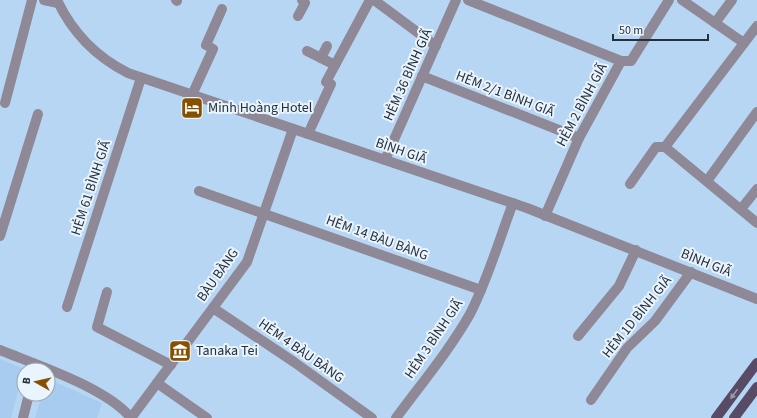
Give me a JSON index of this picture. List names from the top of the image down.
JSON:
{
  "streets": {
    "street": [
      "HẺM 36 BÌNH GIÃ",
      "HẺM 2/1 BÌNH GIÃ",
      "HẺM 2 BÌNH GIÃ",
      "BÌNH GIÃ",
      "HẺM 61 BÌNH GIÃ",
      "HẺM 14 BÀU BÀNG",
      "BÀU BÀNG",
      "HẺM 1D BÌNH GIÃ",
      "HẺM 3 BÌNH GIÃ",
      "HẺM 4 BÀU BÀNG"
    ]
  },
  "crossings": [
    ["HẺM 36 BÌNH GIÃ", "HẺM 2/1 BÌNH GIÃ"],
    ["HẺM 36 BÌNH GIÃ", "BÌNH GIÃ"],
    ["HẺM 2/1 BÌNH GIÃ", "HẺM 2 BÌNH GIÃ"],
    ["HẺM 2 BÌNH GIÃ", "BÌNH GIÃ"],
    ["BÌNH GIÃ", "HẺM 61 BÌNH GIÃ"],
    ["BÌNH GIÃ", "BÀU BÀNG"],
    ["BÌNH GIÃ", "HẺM 1D BÌNH GIÃ"],
    ["BÌNH GIÃ", "HẺM 3 BÌNH GIÃ"],
    ["HẺM 14 BÀU BÀNG", "BÀU BÀNG"],
    ["HẺM 14 BÀU BÀNG", "HẺM 3 BÌNH GIÃ"],
    ["BÀU BÀNG", "HẺM 4 BÀU BÀNG"]
  ],
  "places": {
    "hotel": ["Minh Hoàng Hotel"],
    "museum": ["Tanaka Tei"]
  },
  "scale_bar": "50 m",
  "north": "left"
}
